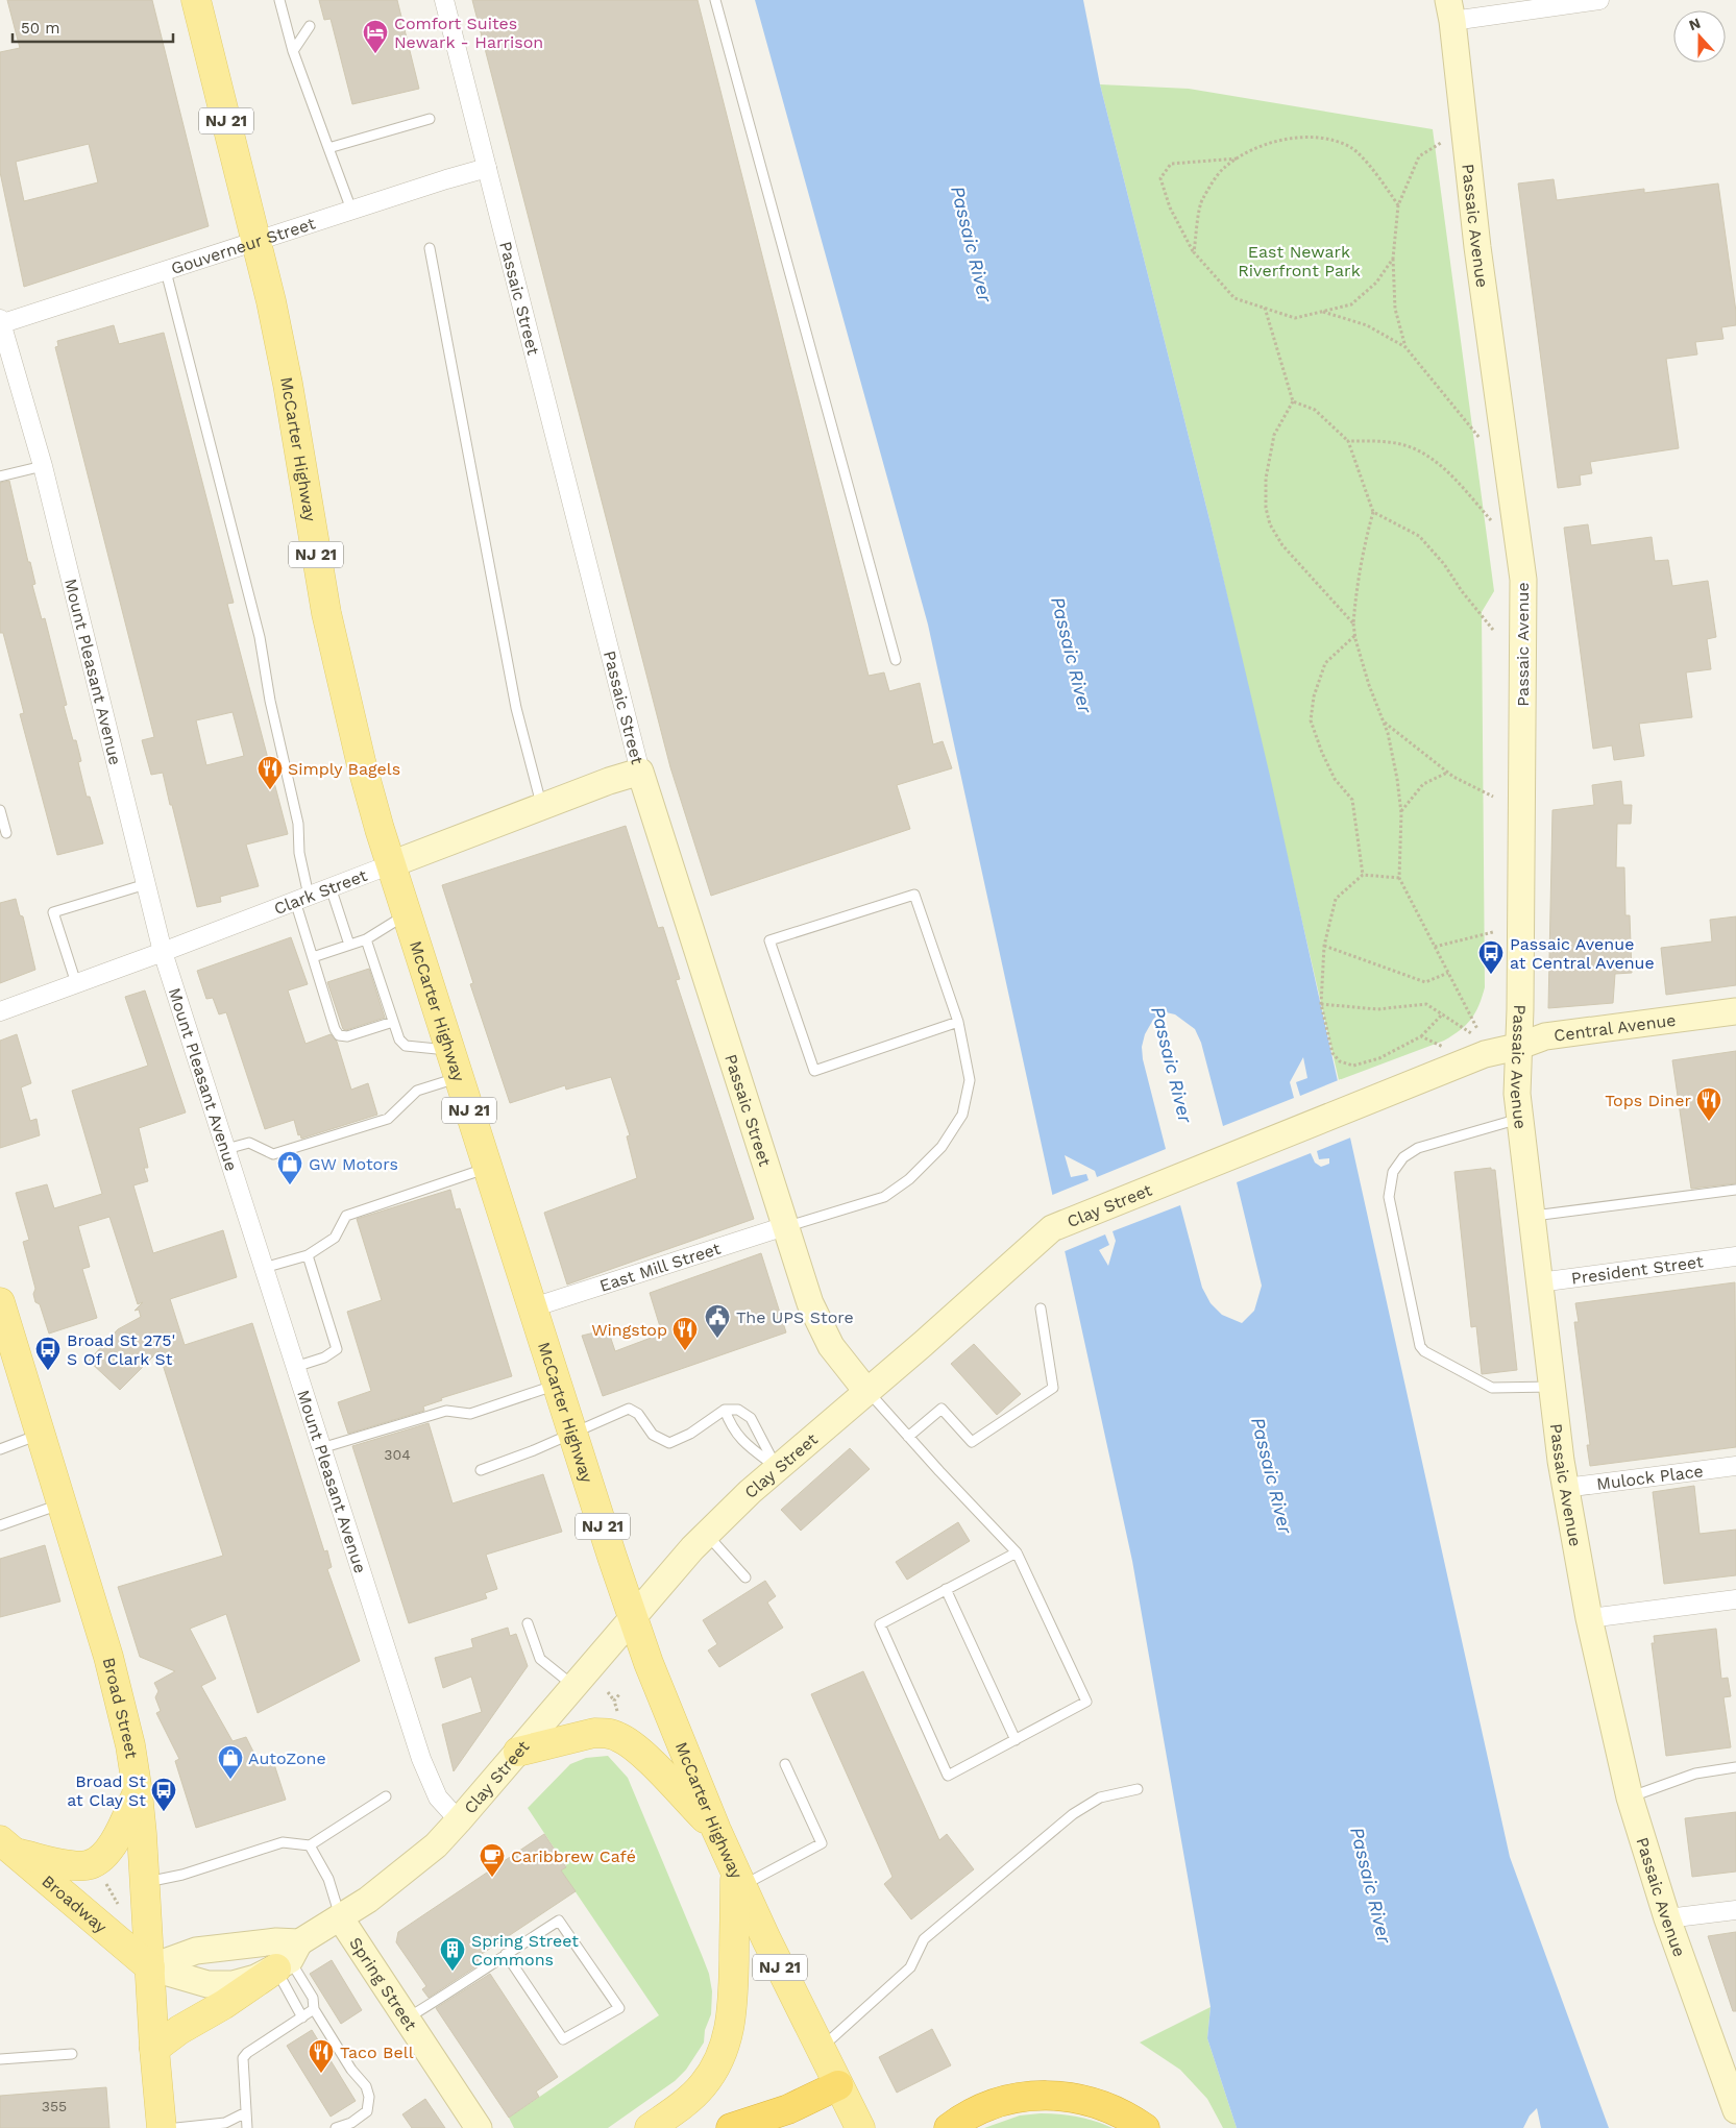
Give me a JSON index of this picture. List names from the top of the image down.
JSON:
{
  "streets": {
    "main road": [
      "NJ 21",
      "Passaic Avenue",
      "Passaic Street",
      "McCarter Highway",
      "Clark Street",
      "Central Avenue",
      "Clay Street",
      "Broad Street",
      "Broadway",
      "Spring Street"
    ],
    "street": [
      "Gouverneur Street",
      "Mount Pleasant Avenue",
      "East Mill Street",
      "President Street",
      "Mulock Place"
    ]
  },
  "crossings": [
    ["Passaic Avenue", "Central Avenue"],
    ["Passaic Avenue", "President Street"],
    ["Passaic Avenue", "Mulock Place"],
    ["Gouverneur Street", "Passaic Street"],
    ["Gouverneur Street", "McCarter Highway"],
    ["Gouverneur Street", "Mount Pleasant Avenue"],
    ["Passaic Street", "Clark Street"],
    ["Passaic Street", "Clay Street"],
    ["Passaic Street", "East Mill Street"],
    ["McCarter Highway", "Clark Street"],
    ["McCarter Highway", "Clay Street"],
    ["McCarter Highway", "East Mill Street"],
    ["Mount Pleasant Avenue", "Clark Street"],
    ["Mount Pleasant Avenue", "Clay Street"],
    ["Central Avenue", "Clay Street"],
    ["Clay Street", "Broad Street"],
    ["Clay Street", "Broadway"],
    ["Clay Street", "Spring Street"],
    ["Broad Street", "Broadway"]
  ],
  "water": ["Passaic River"],
  "parks": ["East Newark Riverfront Park"],
  "places": {
    "hotel": ["Comfort Suites Newark - Harrison"],
    "restaurant": [
      "Simply Bagels",
      "Tops Diner",
      "Wingstop",
      "Taco Bell"
    ],
    "bus stop": ["Passaic Avenue at Central Avenue", "Broad St 275' S Of Clark St", "Broad St at Clay St"],
    "shop": ["GW Motors", "AutoZone"],
    "public building": ["The UPS Store"],
    "cafe": ["Caribbrew Café"],
    "building": ["Spring Street Commons"]
  },
  "house_numbers": ["304", "355"],
  "scale_bar": "50 m",
  "north": "top"
}
